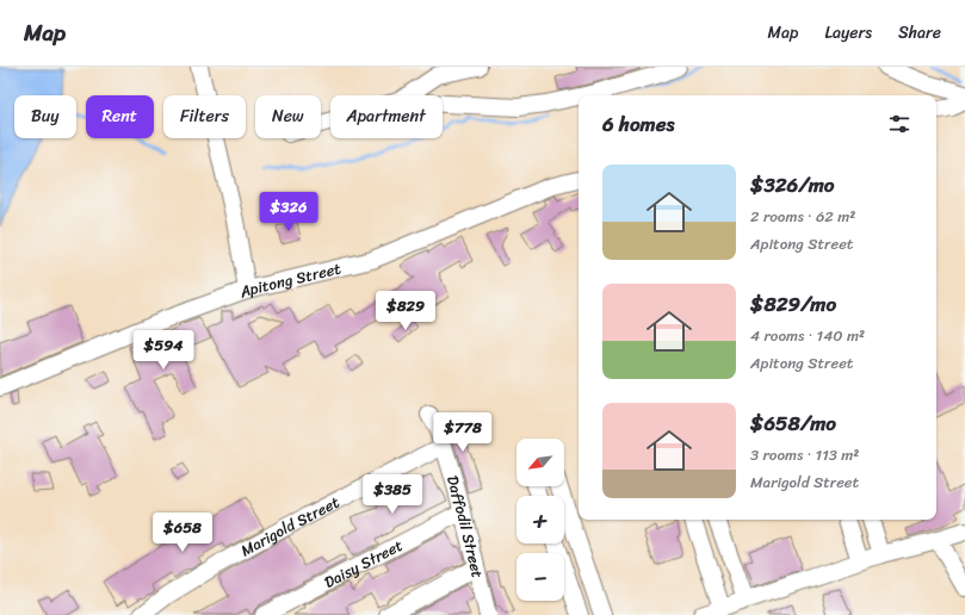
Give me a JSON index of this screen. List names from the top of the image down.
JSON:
{
  "streets": {
    "street": [
      "Apitong Street",
      "Marigold Street",
      "Daffodil Street",
      "Daisy Street"
    ]
  },
  "crossings": [
    ["Marigold Street", "Daffodil Street"],
    ["Daffodil Street", "Daisy Street"]
  ],
  "north": "bottom left",
  "page": {
    "header": "Map",
    "nav": ["Map", "Layers", "Share"],
    "chip": [
      "Buy",
      "Rent",
      "Filters",
      "New",
      "Apartment"
    ],
    "heading": "6 homes",
    "list": [
      {
        "name": "$326/mo",
        "note": "2 rooms · 62 m² · Apitong Street"
      },
      {
        "name": "$829/mo",
        "note": "4 rooms · 140 m² · Apitong Street"
      },
      {
        "name": "$658/mo",
        "note": "3 rooms · 113 m² · Marigold Street"
      }
    ],
    "price": [
      "$326",
      "$829",
      "$594",
      "$778",
      "$385",
      "$658"
    ],
    "map_buttons": ["+", "−"]
  }
}
